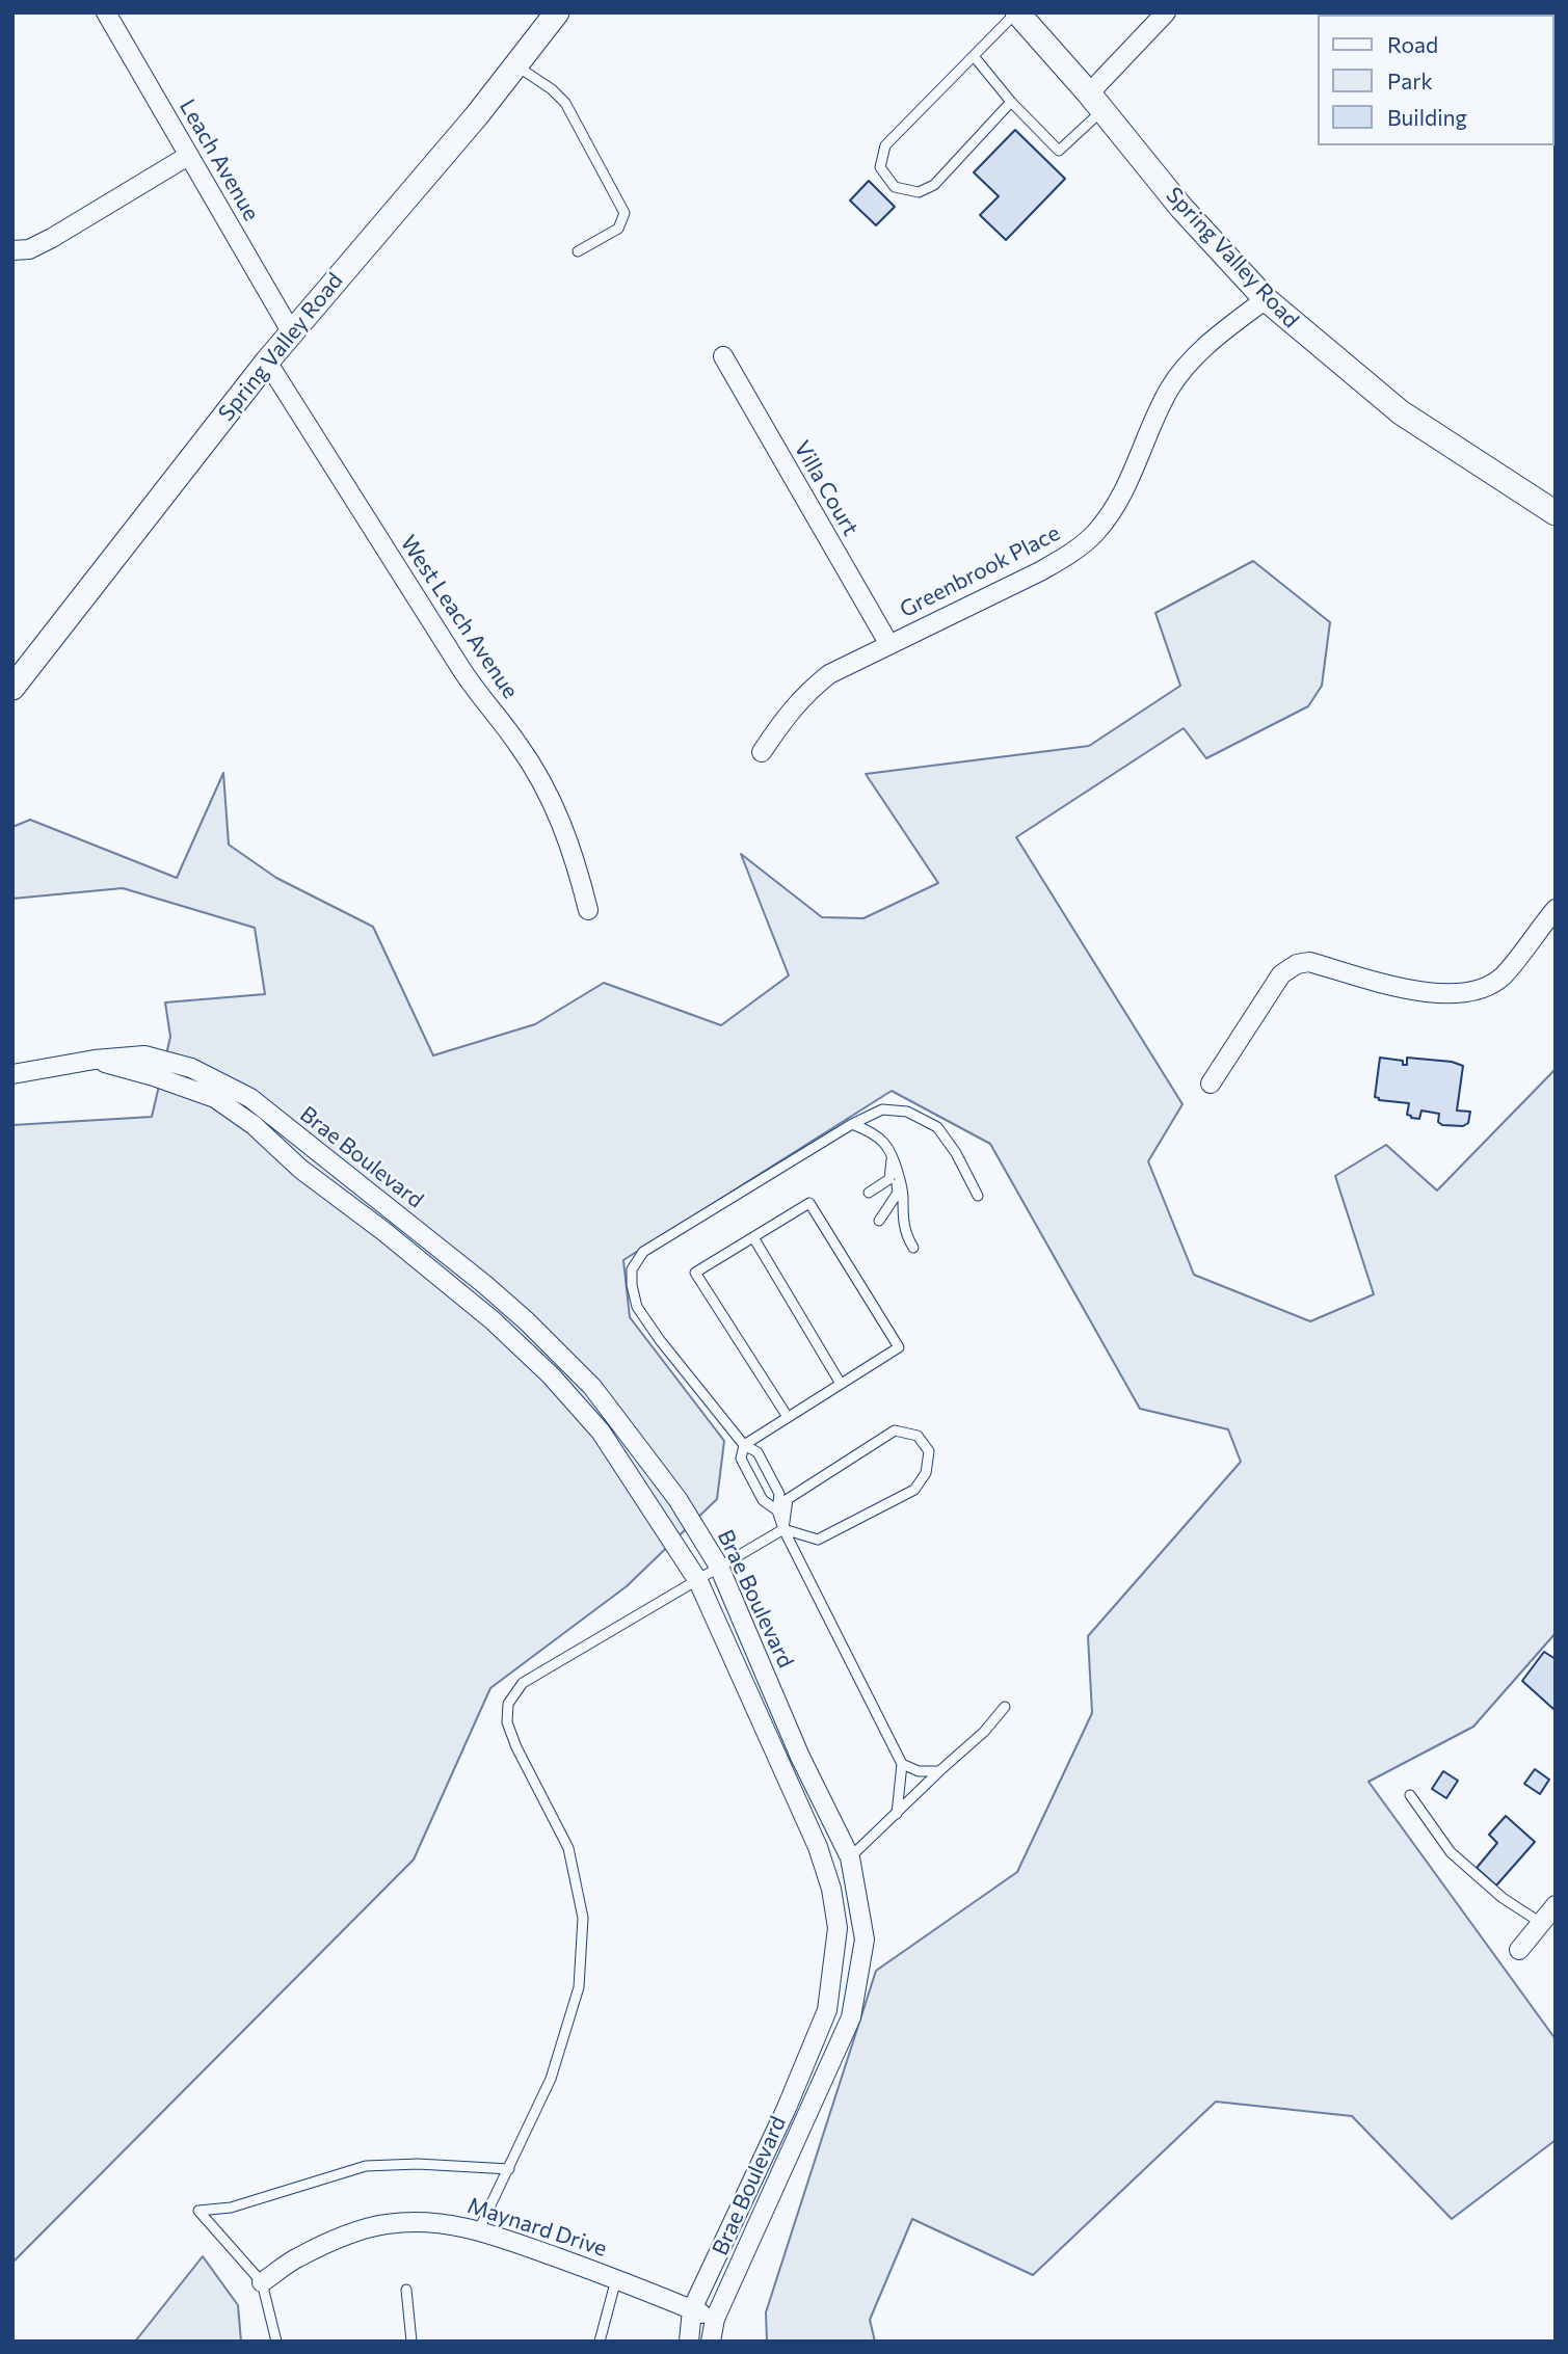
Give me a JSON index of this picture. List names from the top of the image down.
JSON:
{
  "streets": {
    "street": [
      "Leach Avenue",
      "Spring Valley Road",
      "Villa Court",
      "Greenbrook Place",
      "West Leach Avenue",
      "Brae Boulevard",
      "Maynard Drive"
    ]
  },
  "crossings": [
    ["Leach Avenue", "Spring Valley Road"],
    ["Spring Valley Road", "Greenbrook Place"],
    ["Spring Valley Road", "West Leach Avenue"],
    ["Villa Court", "Greenbrook Place"],
    ["Brae Boulevard", "Maynard Drive"]
  ],
  "legend": ["Road", "Park", "Building"]
}
